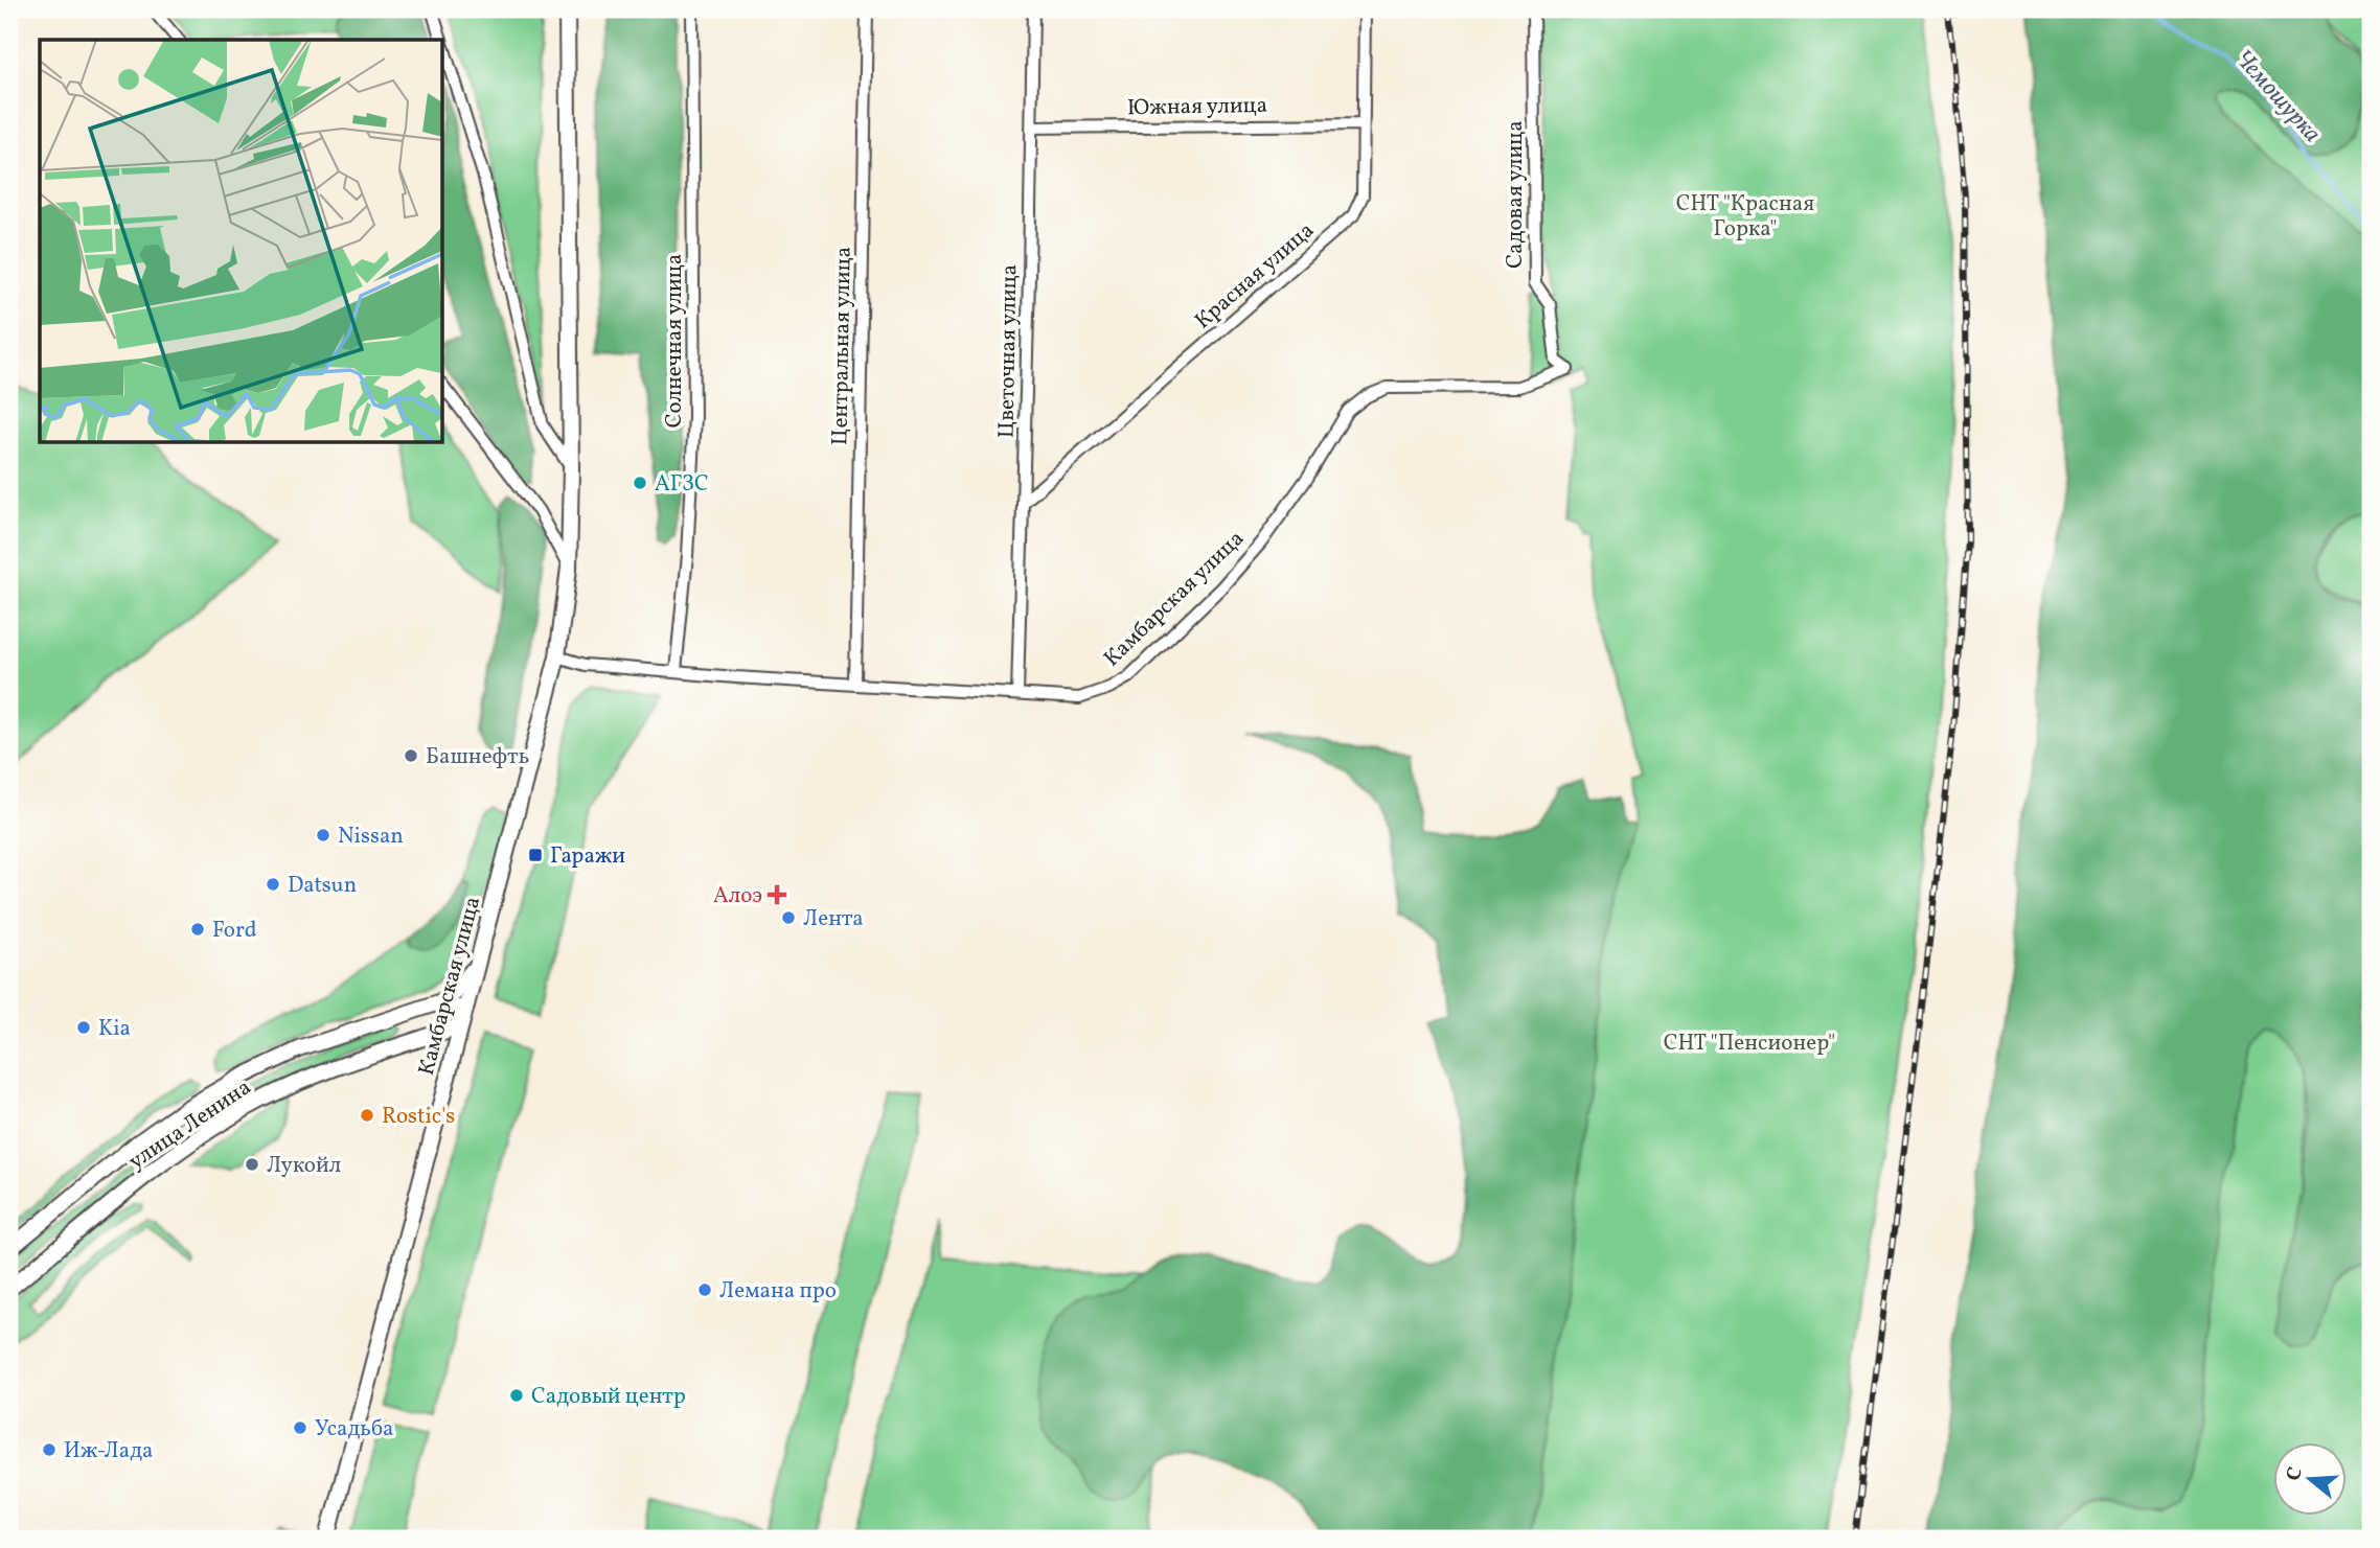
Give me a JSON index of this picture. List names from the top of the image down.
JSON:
{
  "streets": {
    "main road": ["Камбарская улица", "улица Ленина"],
    "street": [
      "Южная улица",
      "Садовая улица",
      "Красная улица",
      "Солнечная улица",
      "Центральная улица",
      "Цветочная улица"
    ]
  },
  "crossings": [
    ["Южная улица", "Красная улица"],
    ["Южная улица", "Цветочная улица"],
    ["Садовая улица", "Камбарская улица"],
    ["Красная улица", "Цветочная улица"],
    ["Солнечная улица", "Камбарская улица"],
    ["Центральная улица", "Камбарская улица"],
    ["Цветочная улица", "Камбарская улица"],
    ["Камбарская улица", "улица Ленина"]
  ],
  "water": ["Чемошурка"],
  "parks": ["СНТ \"Красная Горка\"", "СНТ \"Пенсионер\""],
  "places": {
    "other": [
      "АГЗС",
      "Башнефть",
      "Nissan",
      "Datsun",
      "Лента",
      "Ford",
      "Kia",
      "Rostic's",
      "Лукойл",
      "Лемана про",
      "Садовый центр",
      "Усадьба",
      "Иж-Лада"
    ],
    "transit": ["Гаражи"],
    "health": ["Алоэ"]
  },
  "north": "left"
}
